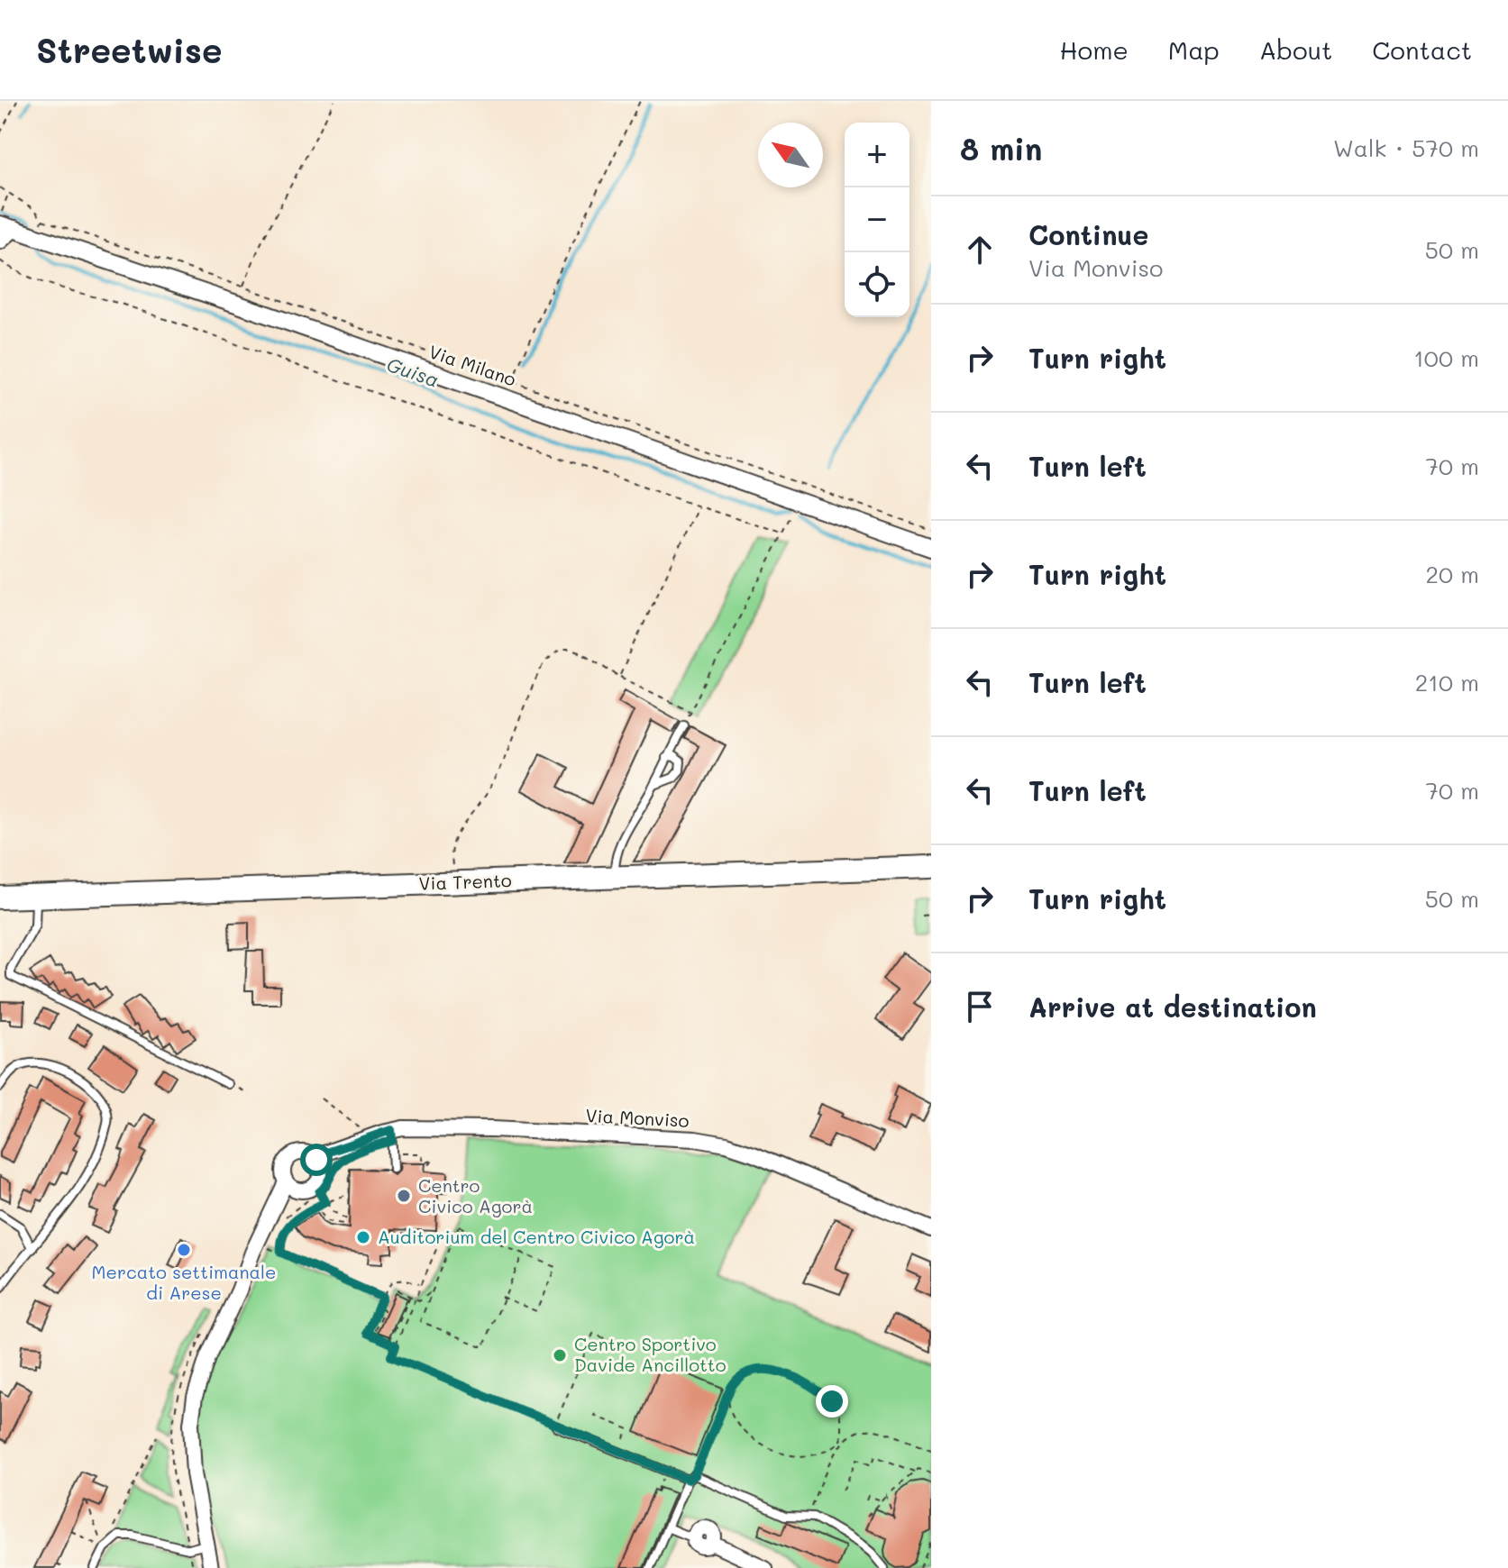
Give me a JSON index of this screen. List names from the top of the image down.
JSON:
{
  "streets": {
    "main road": ["Via Trento"],
    "street": ["Via Milano", "Via Monviso"]
  },
  "water": ["Guisa"],
  "places": [
    "Centro Civico Agorà",
    "Auditorium del Centro Civico Agorà",
    "Mercato settimanale di Arese",
    "Centro Sportivo Davide Ancillotto"
  ],
  "north": "top left",
  "page": {
    "header": "Streetwise",
    "nav": [
      "Home",
      "Map",
      "About",
      "Contact"
    ],
    "heading": ["8 min", "Walk · 570 m"],
    "map_buttons": ["+", "−"],
    "list": [
      ["Continue", "Via Monviso", "50 m"],
      ["Turn right", "100 m"],
      ["Turn left", "70 m"],
      ["Turn right", "20 m"],
      ["Turn left", "210 m"],
      ["Turn left", "70 m"],
      ["Turn right", "50 m"],
      "Arrive at destination"
    ]
  }
}
